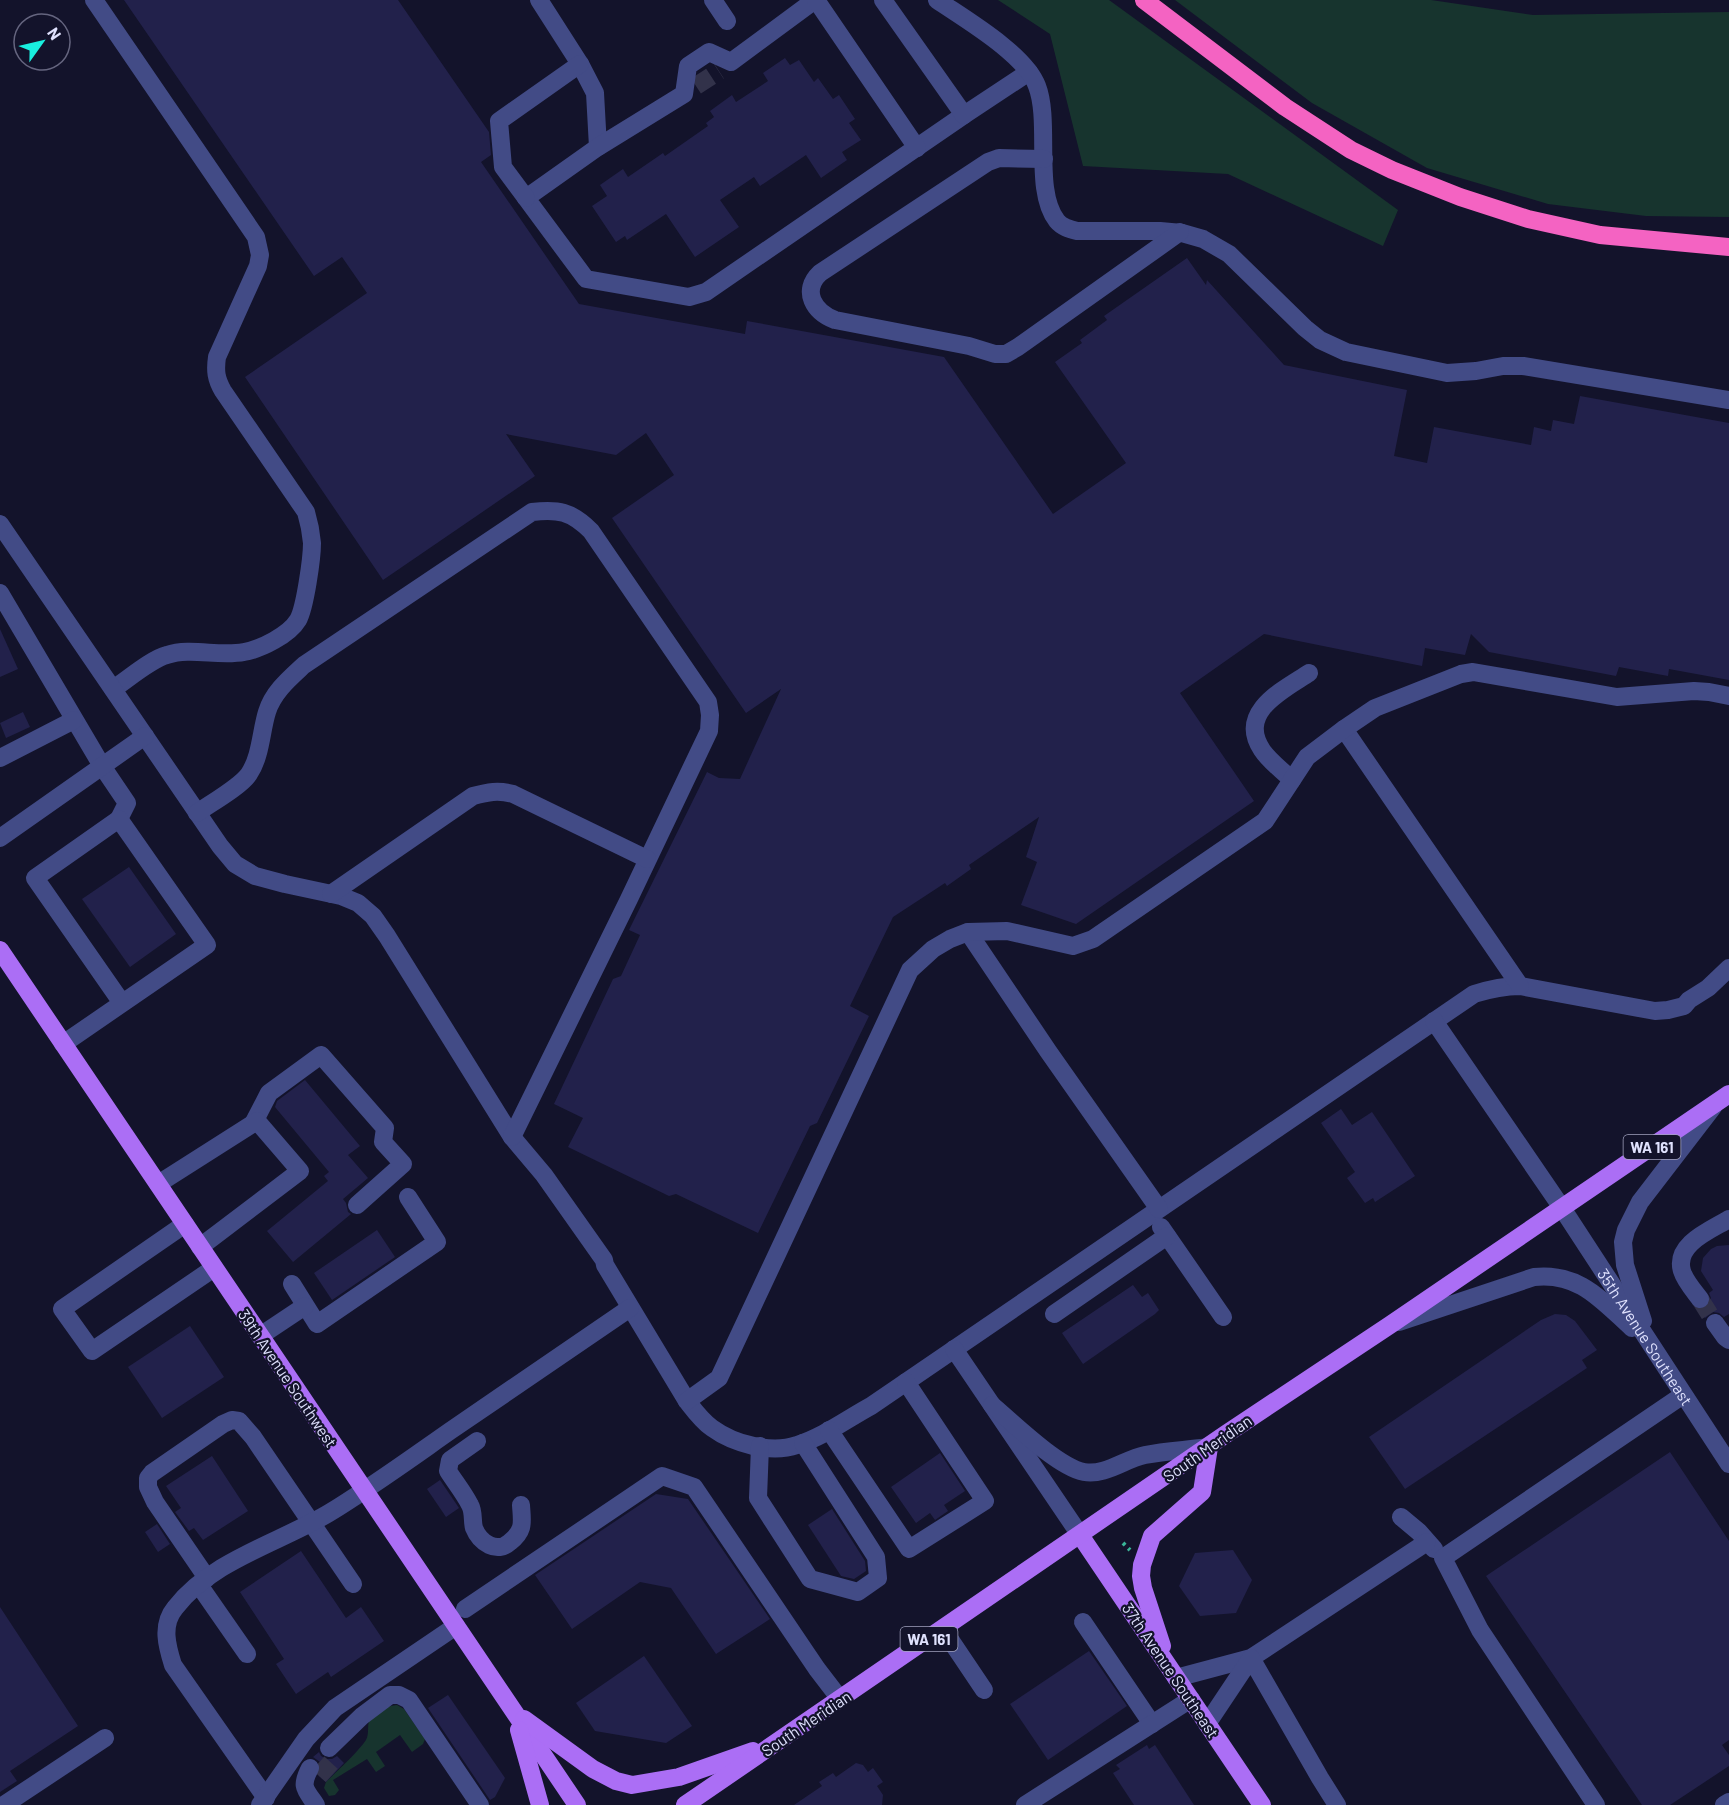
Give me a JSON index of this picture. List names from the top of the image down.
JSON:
{
  "streets": {
    "main road": [
      "WA 161",
      "39th Avenue Southwest",
      "South Meridian",
      "37th Avenue Southeast"
    ],
    "street": ["35th Avenue Southeast"]
  },
  "crossings": [
    ["35th Avenue Southeast", "South Meridian"],
    ["South Meridian", "37th Avenue Southeast"]
  ],
  "north": "top right"
}
